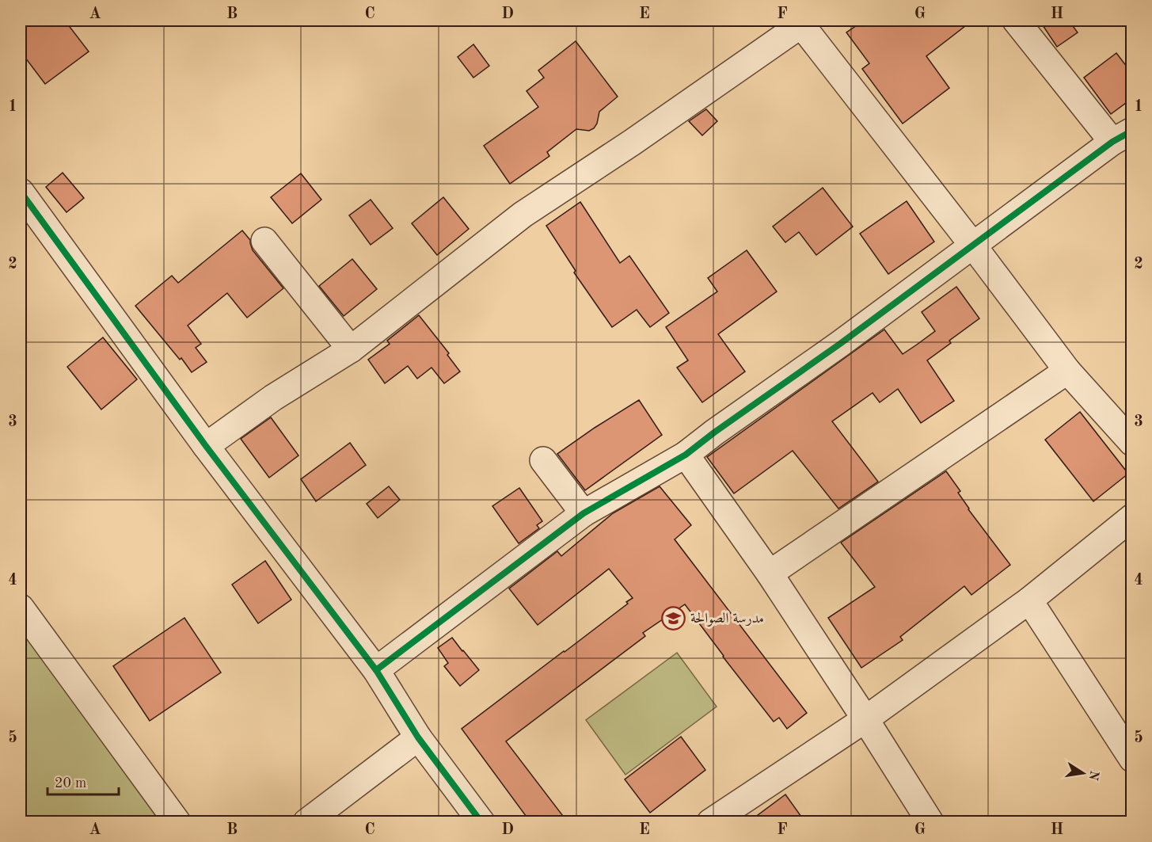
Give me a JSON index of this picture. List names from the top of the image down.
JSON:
{
  "places": {
    "school or university": ["مدرسة الصوالحة"]
  },
  "scale_bar": "20 m",
  "north": "right",
  "grid": {
    "columns": [
      "A",
      "B",
      "C",
      "D",
      "E",
      "F",
      "G",
      "H"
    ],
    "rows": [
      "1",
      "2",
      "3",
      "4",
      "5"
    ]
  }
}
